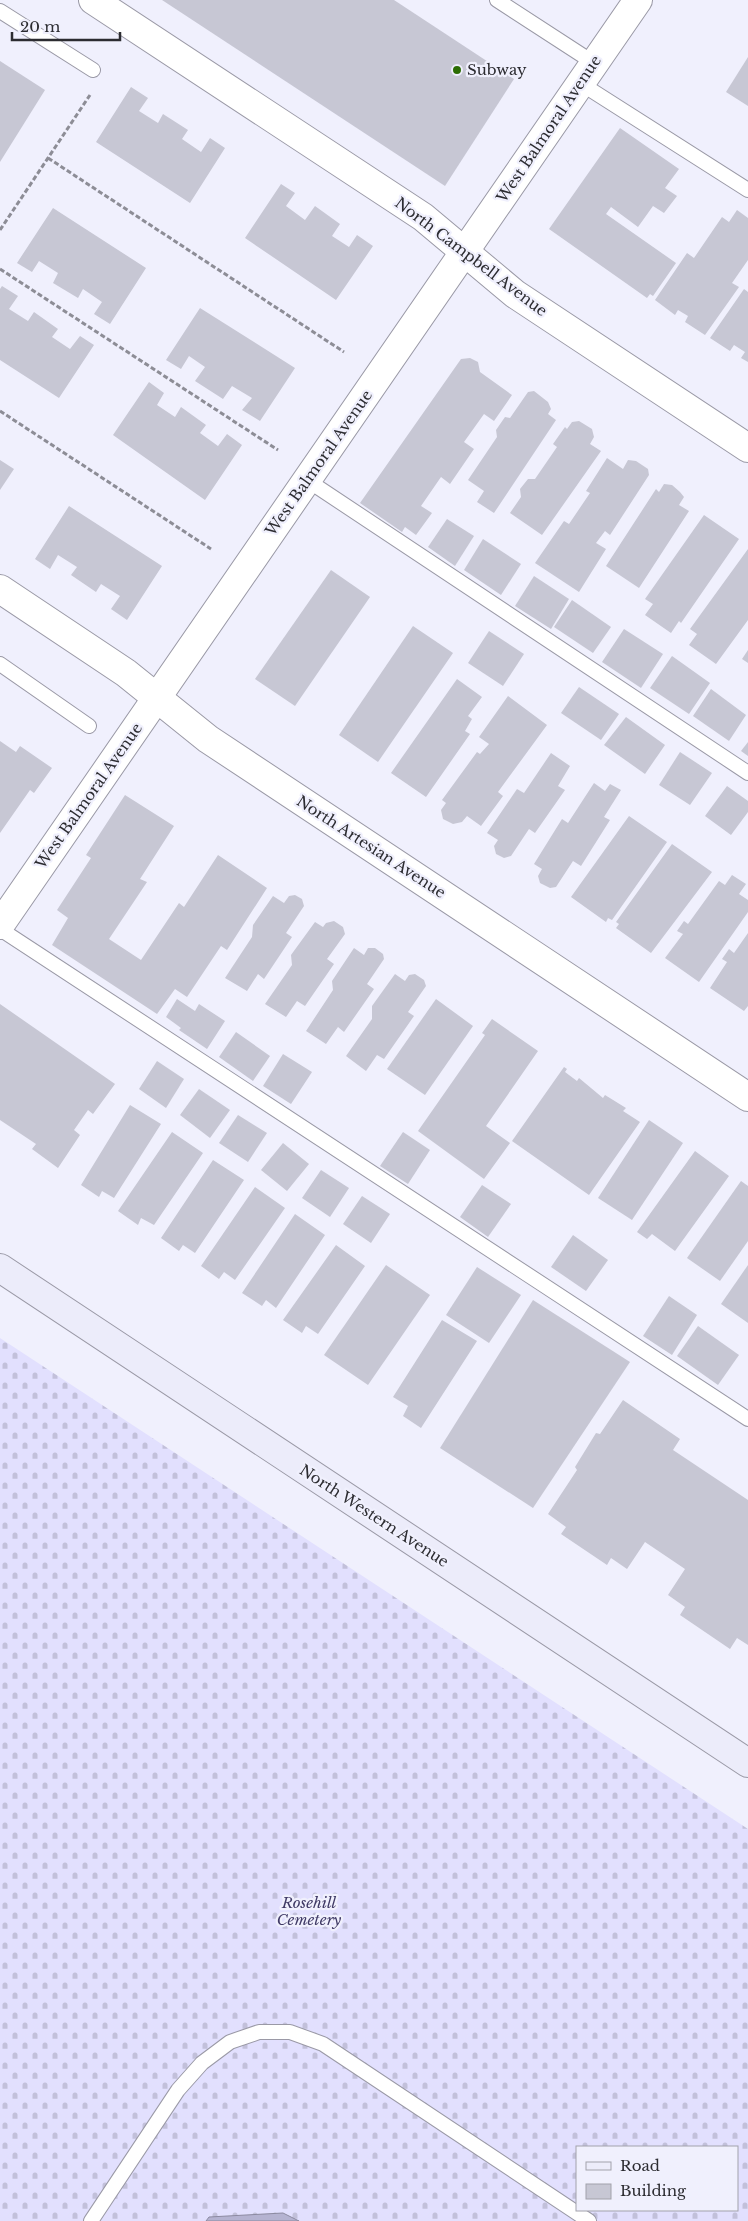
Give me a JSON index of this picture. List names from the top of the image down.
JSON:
{
  "streets": {
    "main road": ["North Western Avenue"],
    "street": ["West Balmoral Avenue", "North Campbell Avenue", "North Artesian Avenue"]
  },
  "crossings": [
    ["West Balmoral Avenue", "North Campbell Avenue"],
    ["West Balmoral Avenue", "North Artesian Avenue"]
  ],
  "parks": ["Rosehill Cemetery"],
  "places": ["Subway"],
  "legend": ["Road", "Building"],
  "scale_bar": "20 m"
}
